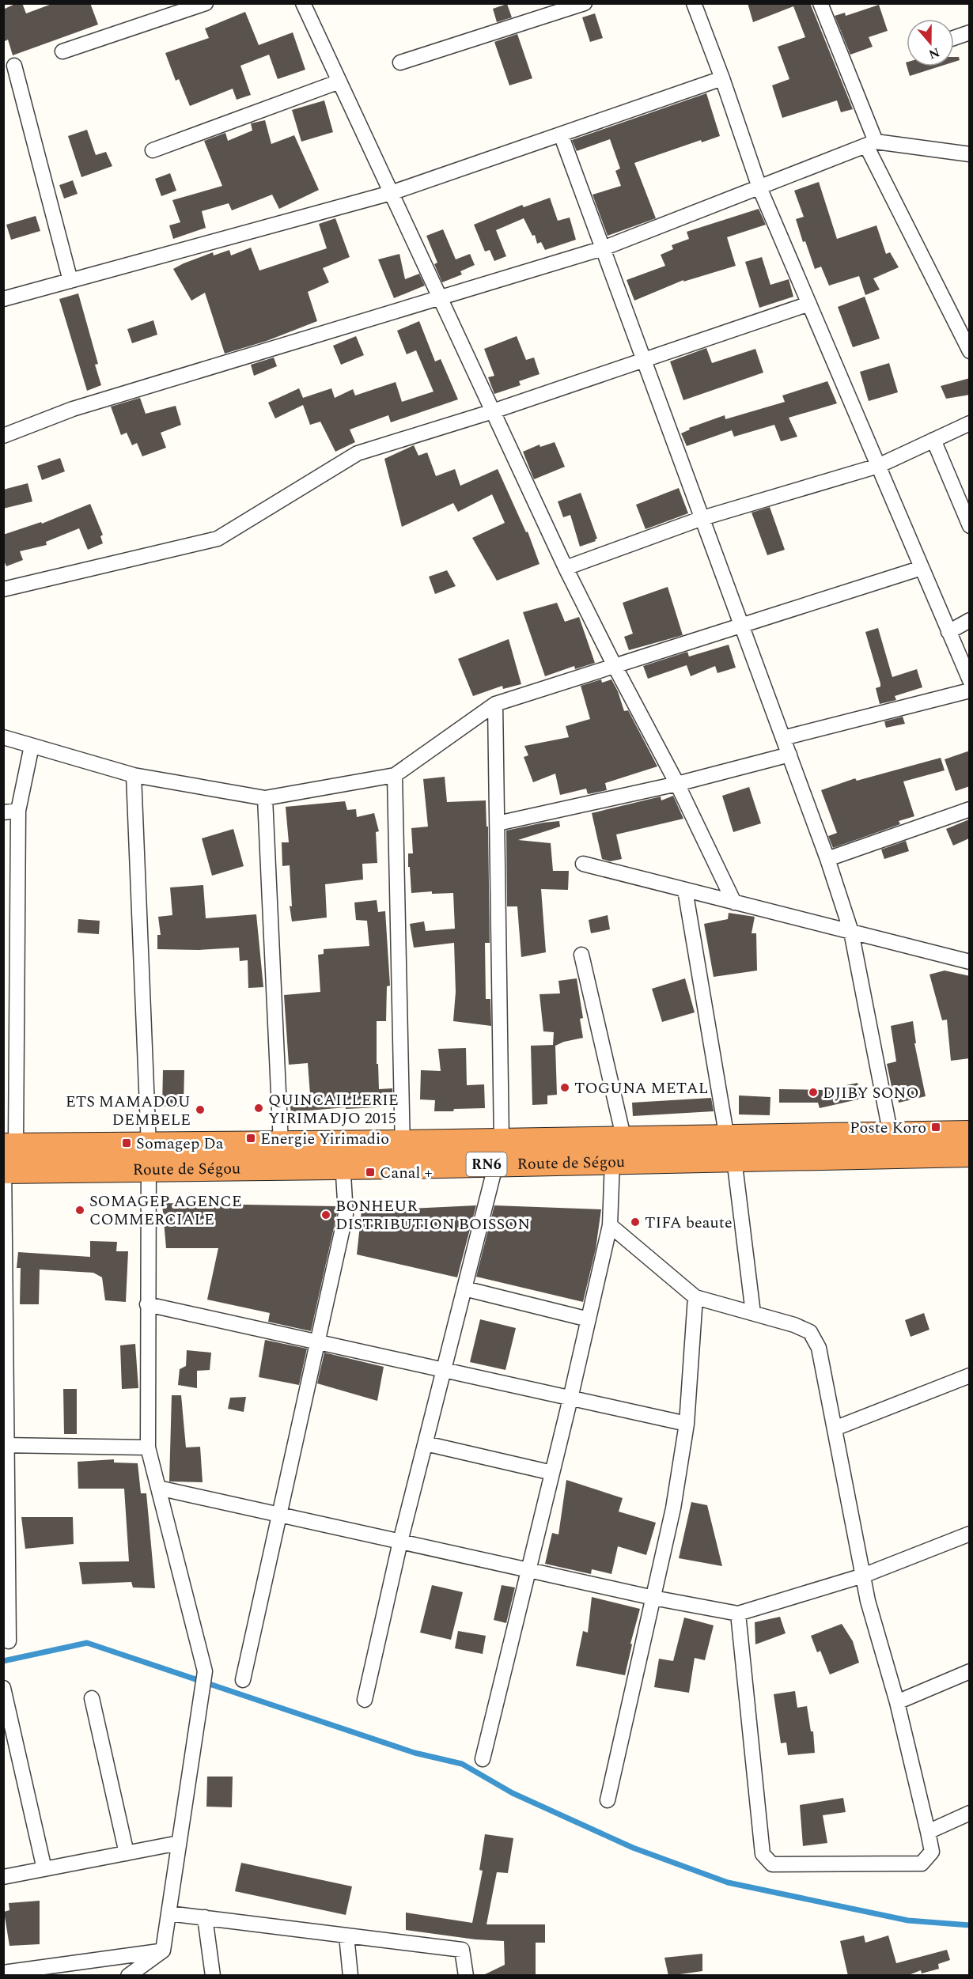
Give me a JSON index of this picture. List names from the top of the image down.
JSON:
{
  "streets": {
    "highway": ["Route de Ségou", "RN6"]
  },
  "places": {
    "other": [
      "TOGUNA METAL",
      "DJIBY SONO",
      "QUINCAILLERIE YIRIMADJO 2015",
      "ETS MAMADOU DEMBELE",
      "SOMAGEP AGENCE COMMERCIALE",
      "BONHEUR DISTRIBUTION BOISSON",
      "TIFA beaute"
    ],
    "transit": [
      "Poste Koro",
      "Energie Yirimadio",
      "Somagep Da",
      "Canal +"
    ]
  },
  "north": "bottom"
}
